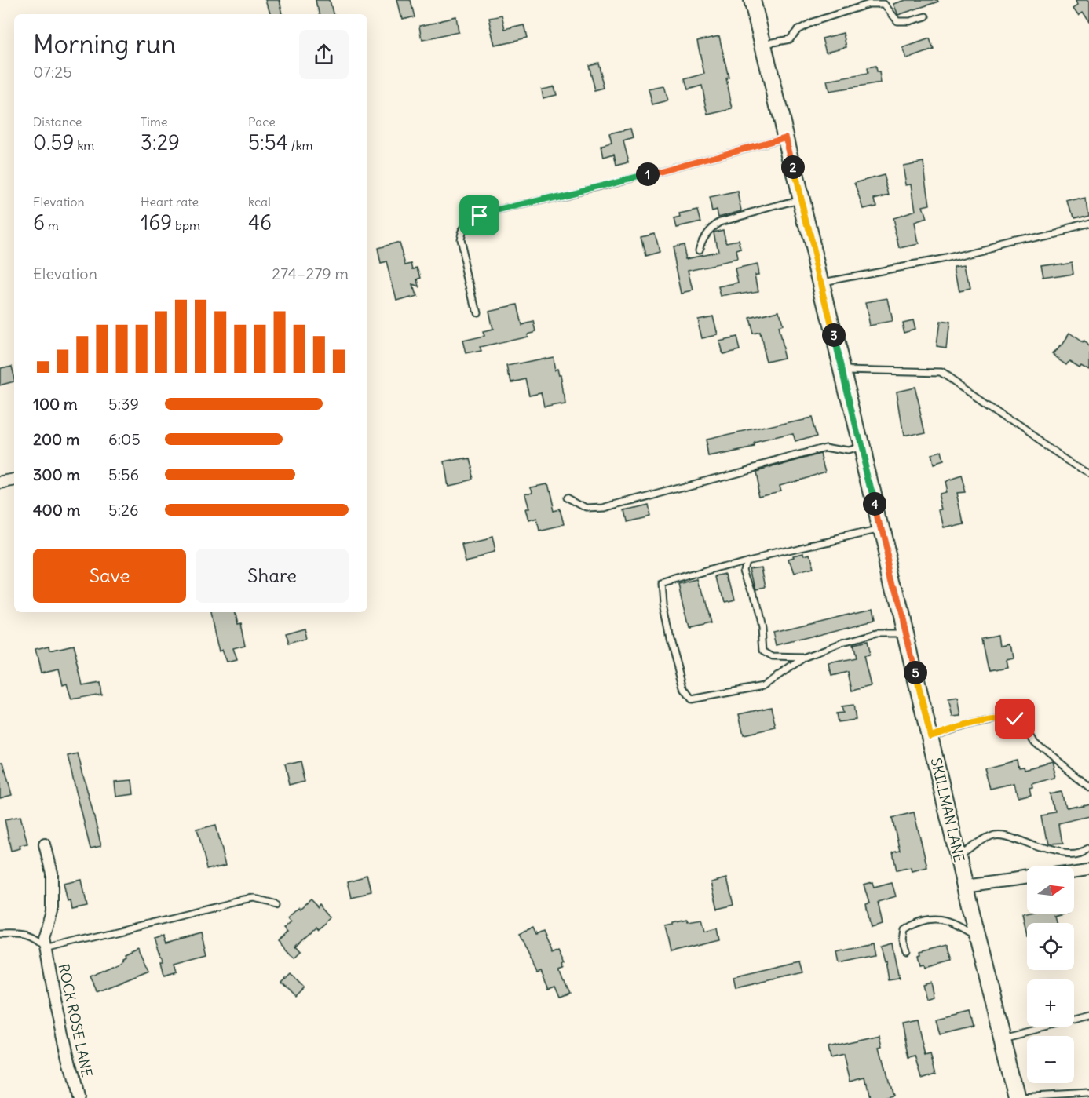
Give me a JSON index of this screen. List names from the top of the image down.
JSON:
{
  "streets": {
    "street": ["SKILLMAN LANE", "ROCK ROSE LANE"]
  },
  "north": "right",
  "page": {
    "heading": ["Morning run", "07:25"],
    "stats": [
      ["Distance", "0.59 km"],
      ["Time", "3:29"],
      ["Pace", "5:54 /km"],
      ["Elevation", "6 m"],
      ["Heart rate", "169 bpm"],
      ["kcal", "46"]
    ],
    "pins": [
      "2",
      "1",
      "3",
      "4",
      "5"
    ],
    "chart": ["Elevation", "274–279 m"],
    "list": [
      {
        "name": "100 m",
        "note": "5:39"
      },
      {
        "name": "200 m",
        "note": "6:05"
      },
      {
        "name": "300 m",
        "note": "5:56"
      },
      {
        "name": "400 m",
        "note": "5:26"
      }
    ],
    "buttons": ["Save", "Share"],
    "map_buttons": ["+", "−"]
  }
}
